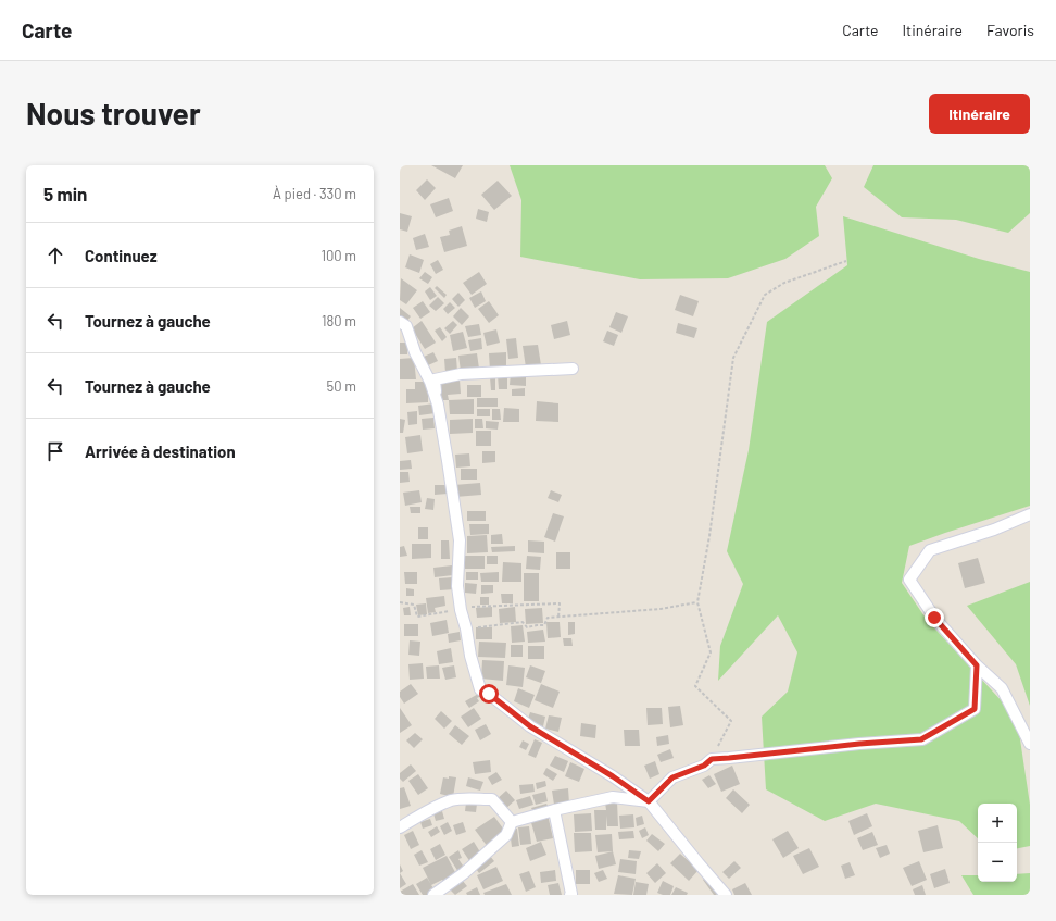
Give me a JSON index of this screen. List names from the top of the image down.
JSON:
{
  "page": {
    "header": "Carte",
    "nav": ["Carte", "Itinéraire", "Favoris"],
    "buttons": "Itinéraire",
    "title": "Nous trouver",
    "heading": ["5 min", "À pied · 330 m"],
    "list": [
      ["Continuez", "100 m"],
      ["Tournez à gauche", "180 m"],
      ["Tournez à gauche", "50 m"],
      "Arrivée à destination"
    ],
    "map_buttons": ["+", "−"]
  }
}
